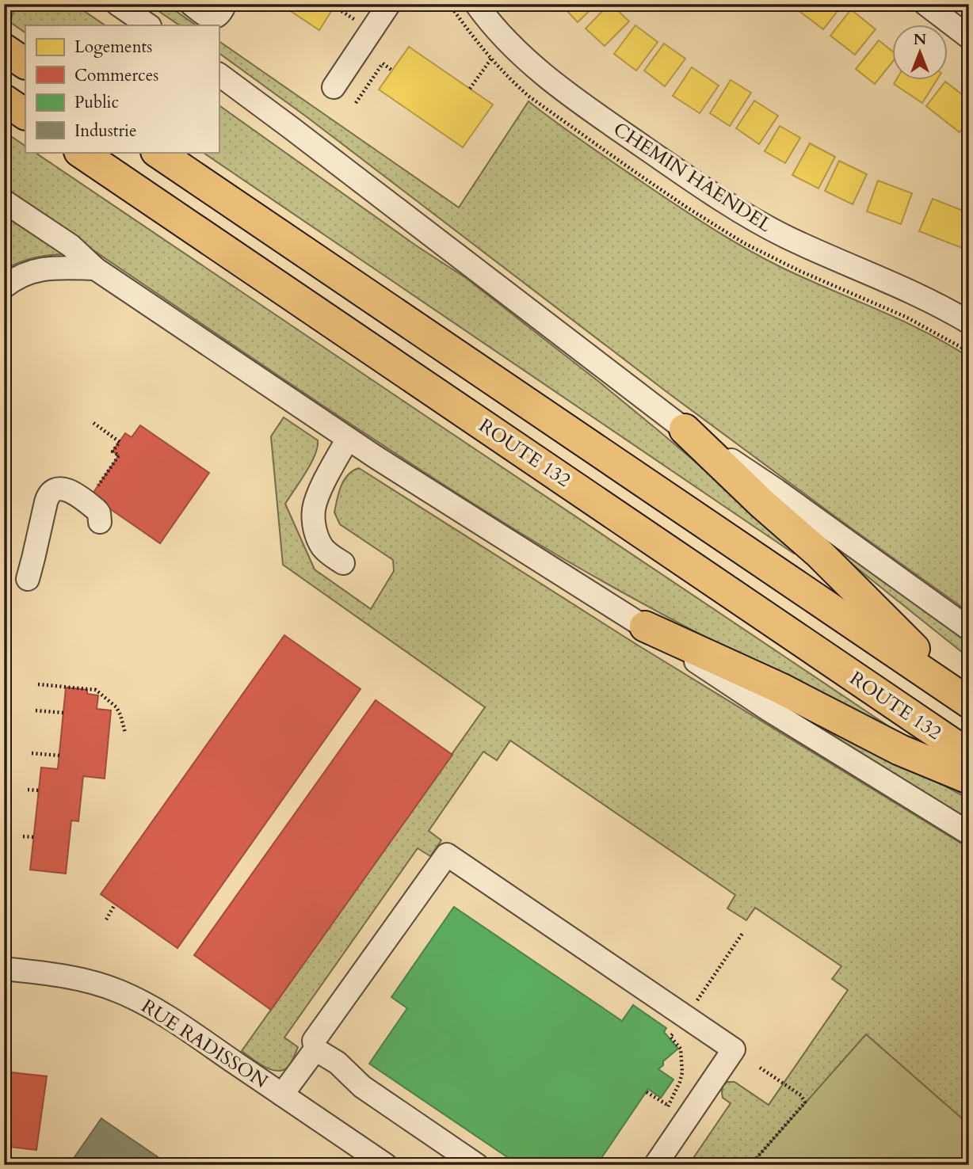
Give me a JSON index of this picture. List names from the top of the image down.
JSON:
{
  "streets": {
    "highway": ["ROUTE 132"],
    "street": ["CHEMIN HAENDEL", "RUE RADISSON"]
  },
  "legend": [
    "Logements",
    "Commerces",
    "Public",
    "Industrie"
  ],
  "north": "top"
}
